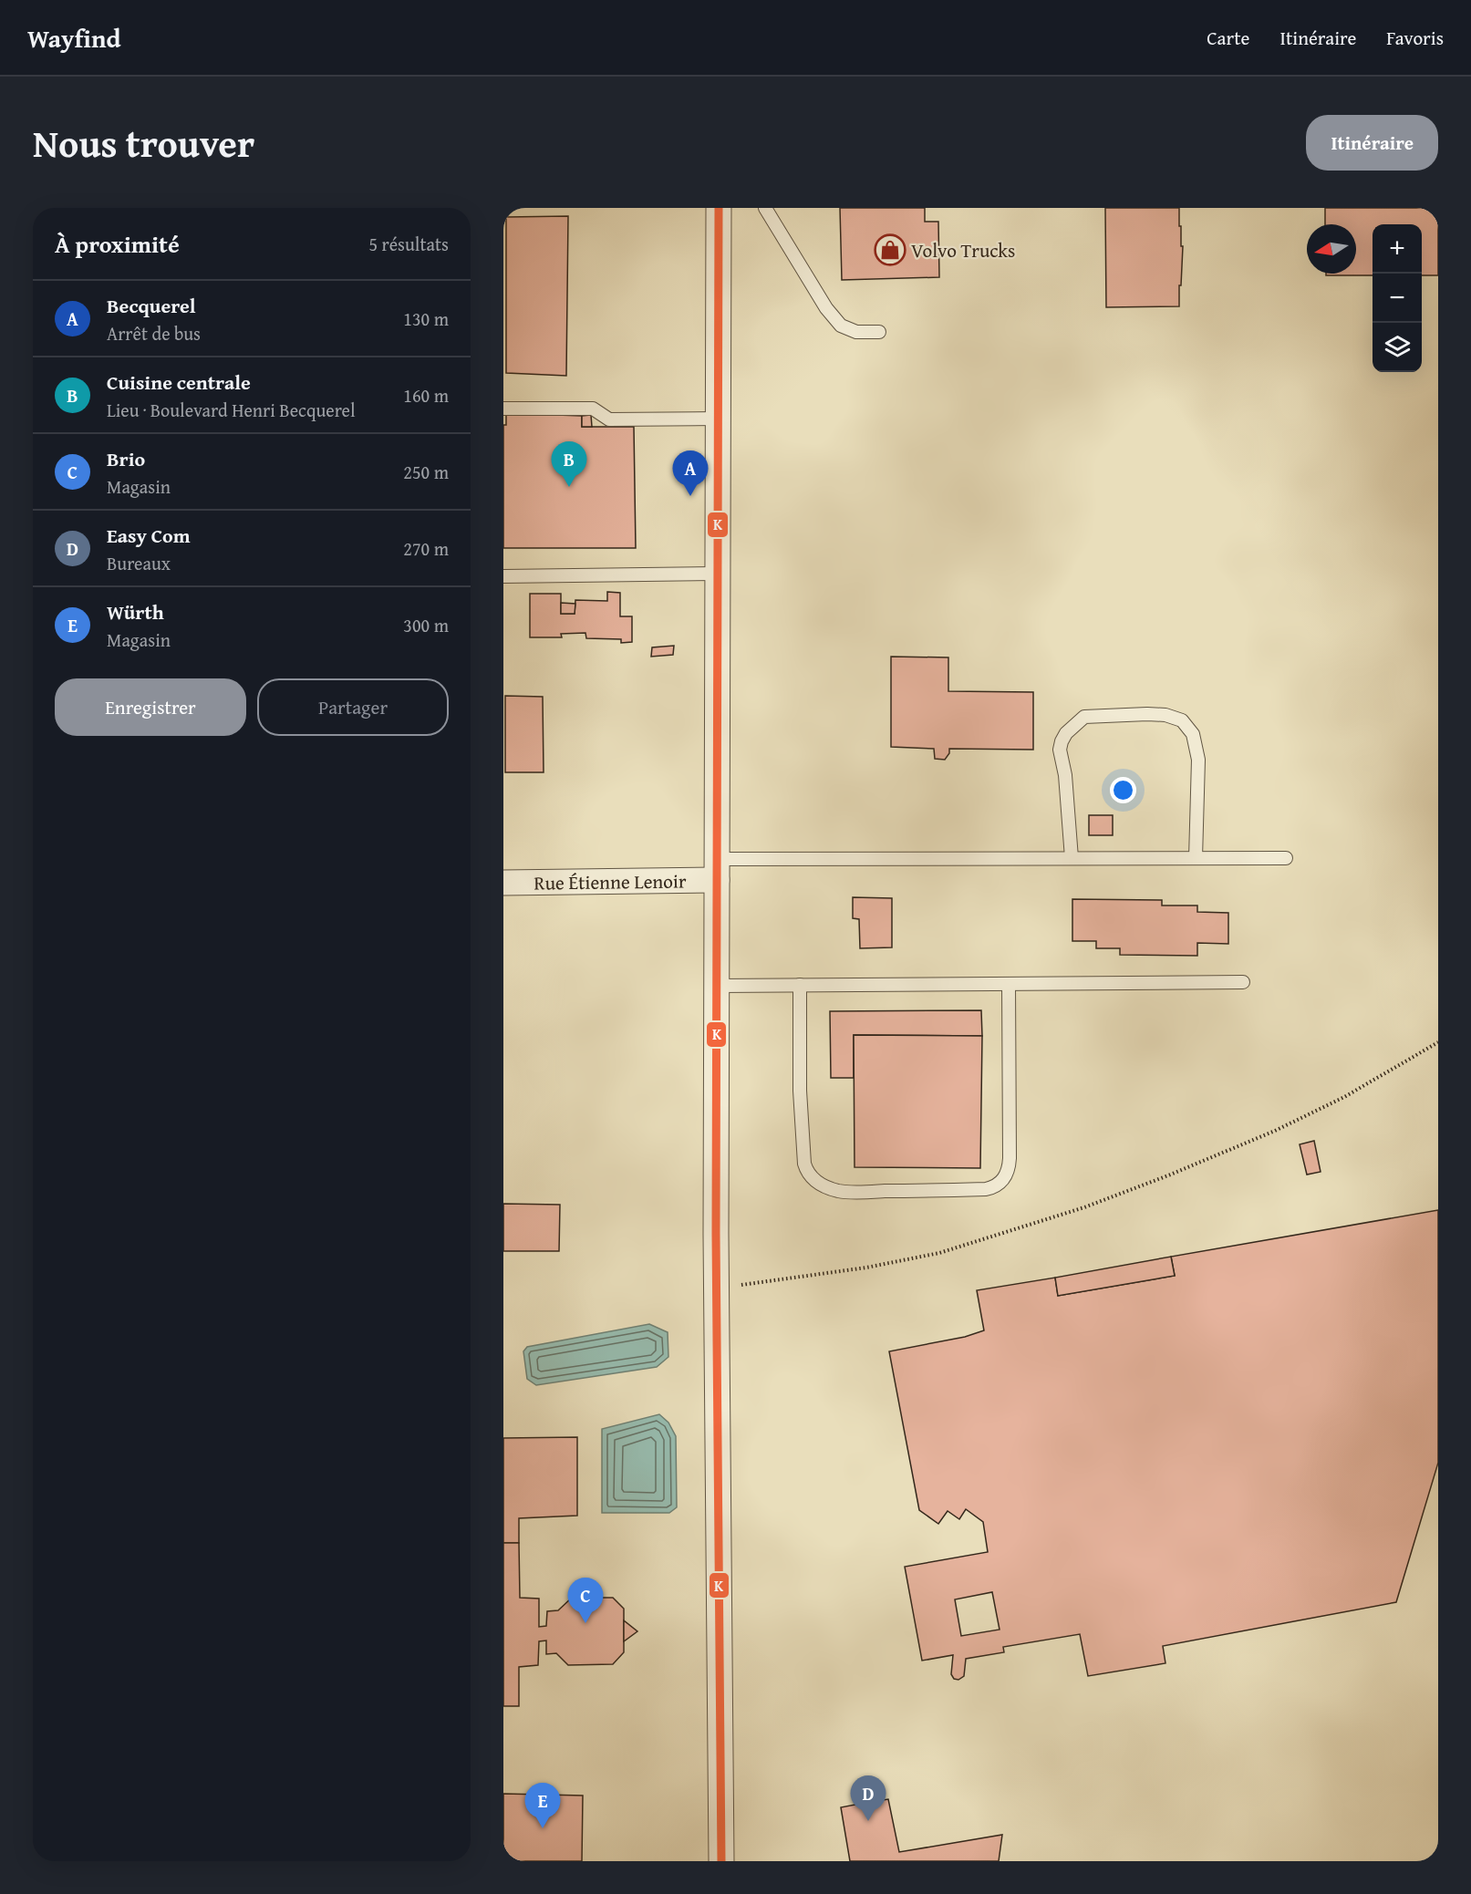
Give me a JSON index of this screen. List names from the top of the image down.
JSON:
{
  "streets": {
    "street": ["Rue Étienne Lenoir"]
  },
  "places": {
    "shop": ["Volvo Trucks"]
  },
  "lines": ["transit line K"],
  "north": "left",
  "page": {
    "header": "Wayfind",
    "nav": ["Carte", "Itinéraire", "Favoris"],
    "title": "Nous trouver",
    "buttons": [
      "Itinéraire",
      ["Enregistrer", "Partager"]
    ],
    "heading": ["À proximité", "5 résultats"],
    "map_buttons": ["+", "−"],
    "list": [
      {
        "mark": "A",
        "name": "Becquerel",
        "note": "Arrêt de bus",
        "value": "130 m"
      },
      {
        "mark": "B",
        "name": "Cuisine centrale",
        "note": "Lieu · Boulevard Henri Becquerel",
        "value": "160 m"
      },
      {
        "mark": "C",
        "name": "Brio",
        "note": "Magasin",
        "value": "250 m"
      },
      {
        "mark": "D",
        "name": "Easy Com",
        "note": "Bureaux",
        "value": "270 m"
      },
      {
        "mark": "E",
        "name": "Würth",
        "note": "Magasin",
        "value": "300 m"
      }
    ],
    "pins": [
      "B",
      "A",
      "C",
      "D",
      "E"
    ]
  }
}
